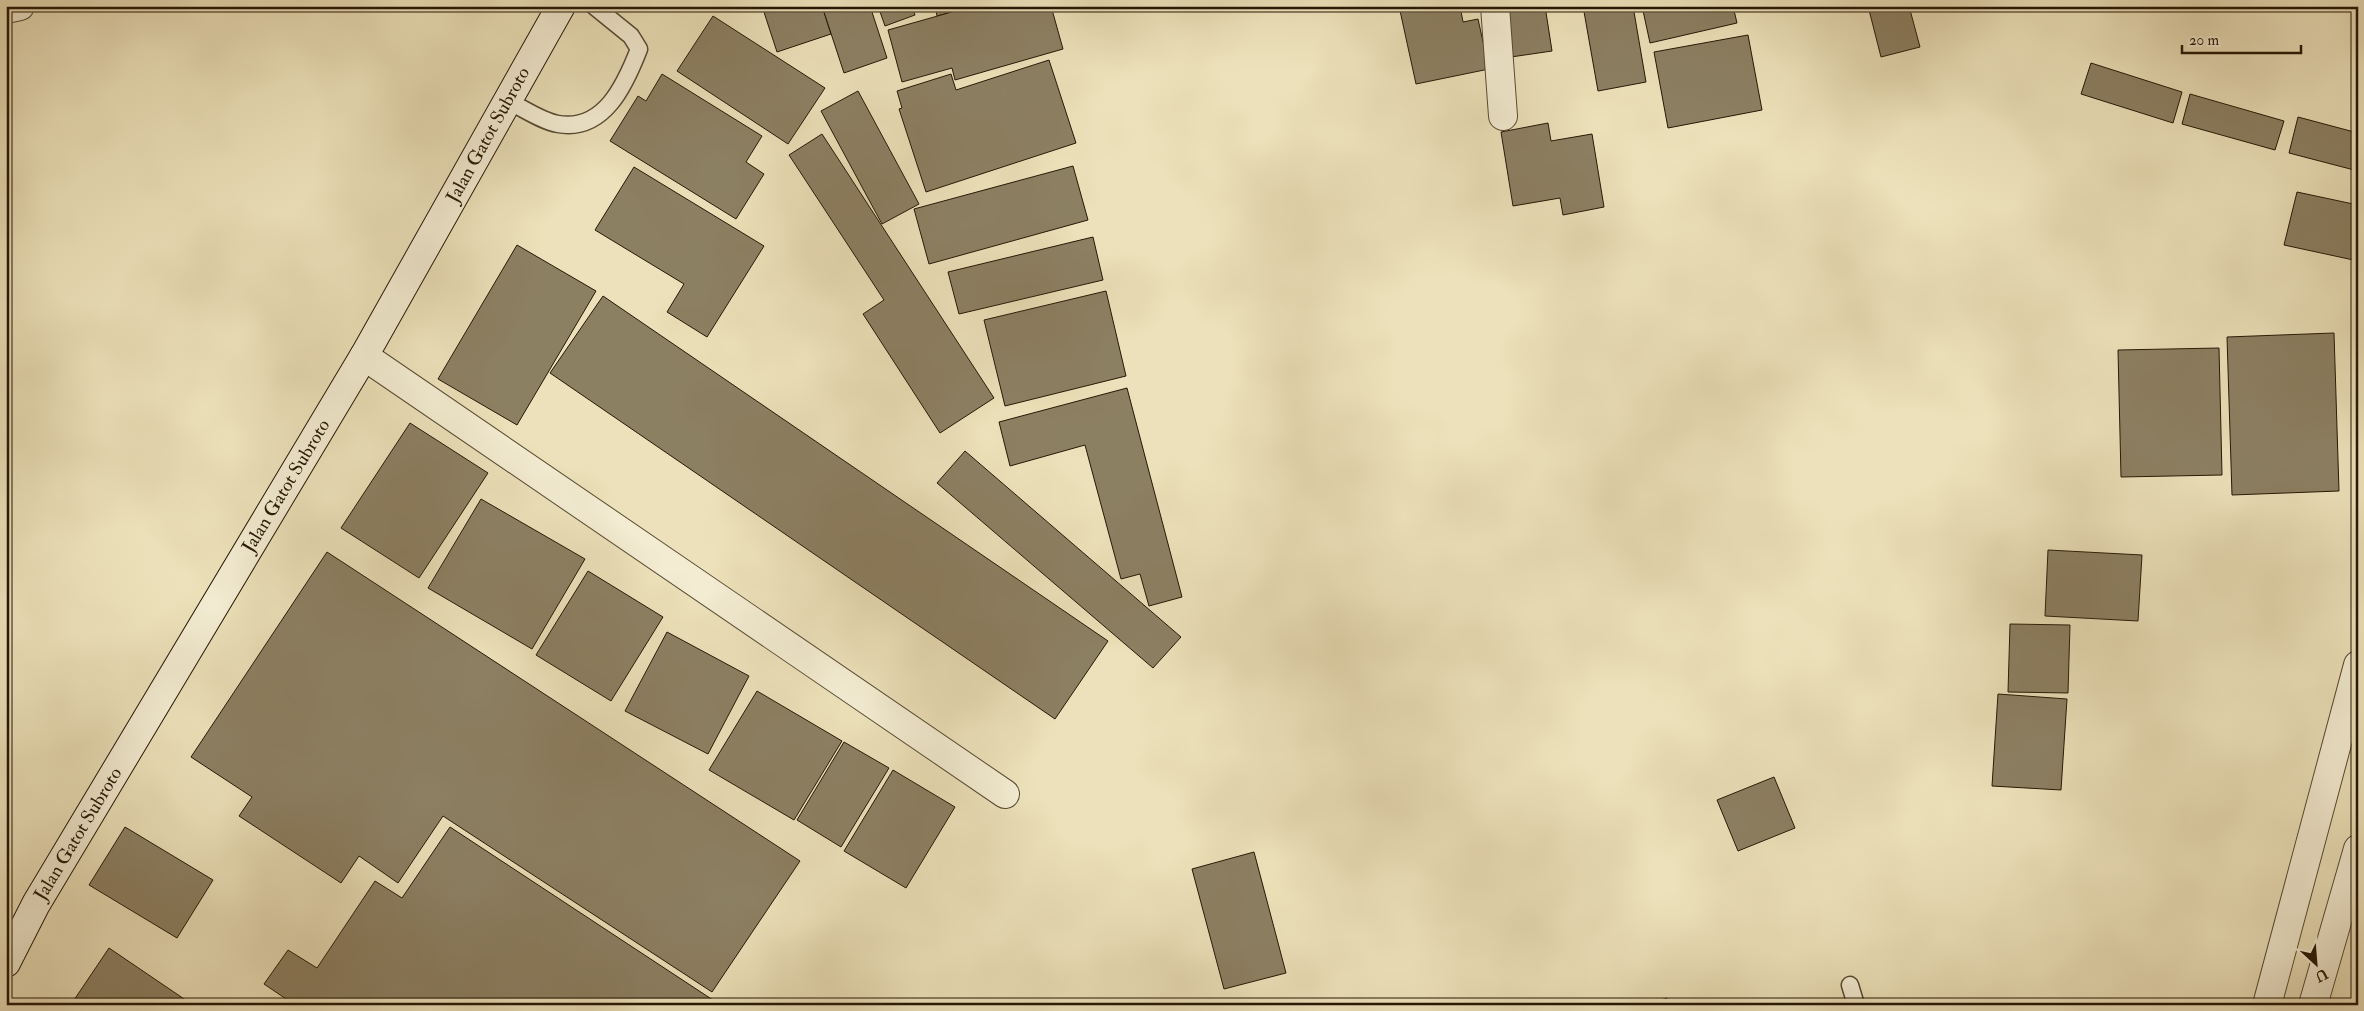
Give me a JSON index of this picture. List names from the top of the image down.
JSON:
{
  "streets": {
    "street": ["Jalan Gatot Subroto"]
  },
  "scale_bar": "20 m",
  "north": "bottom right"
}
